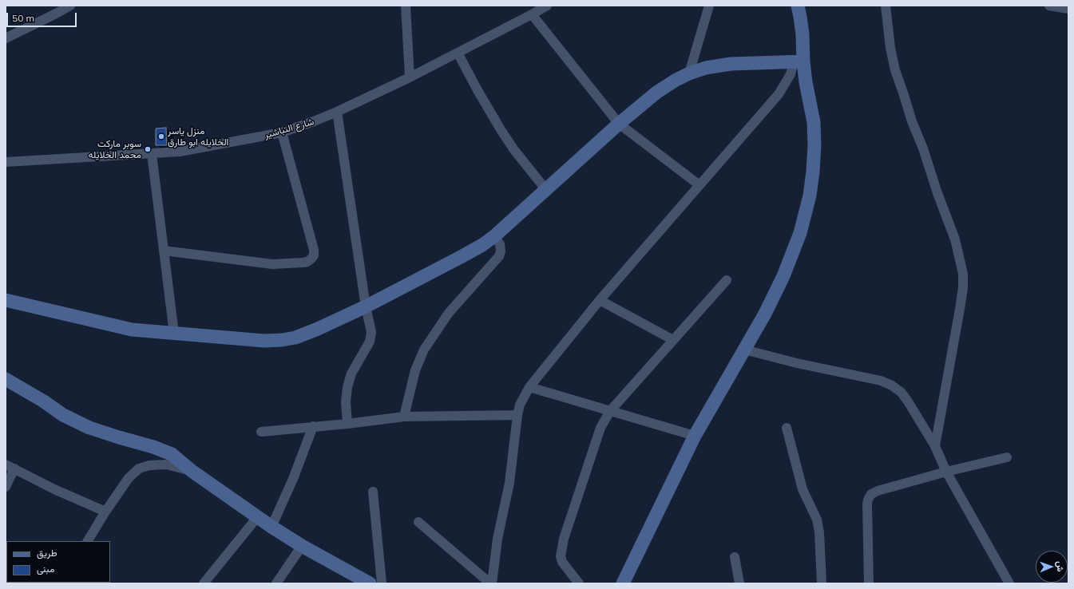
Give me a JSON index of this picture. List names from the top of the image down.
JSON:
{
  "streets": {
    "street": ["شارع التباشير"]
  },
  "places": ["منزل ياسر الخلايله ابو طارق", "سوبر ماركت محمد الخلايله"],
  "legend": ["طريق", "مبنى"],
  "scale_bar": "50 m",
  "north": "right"
}
